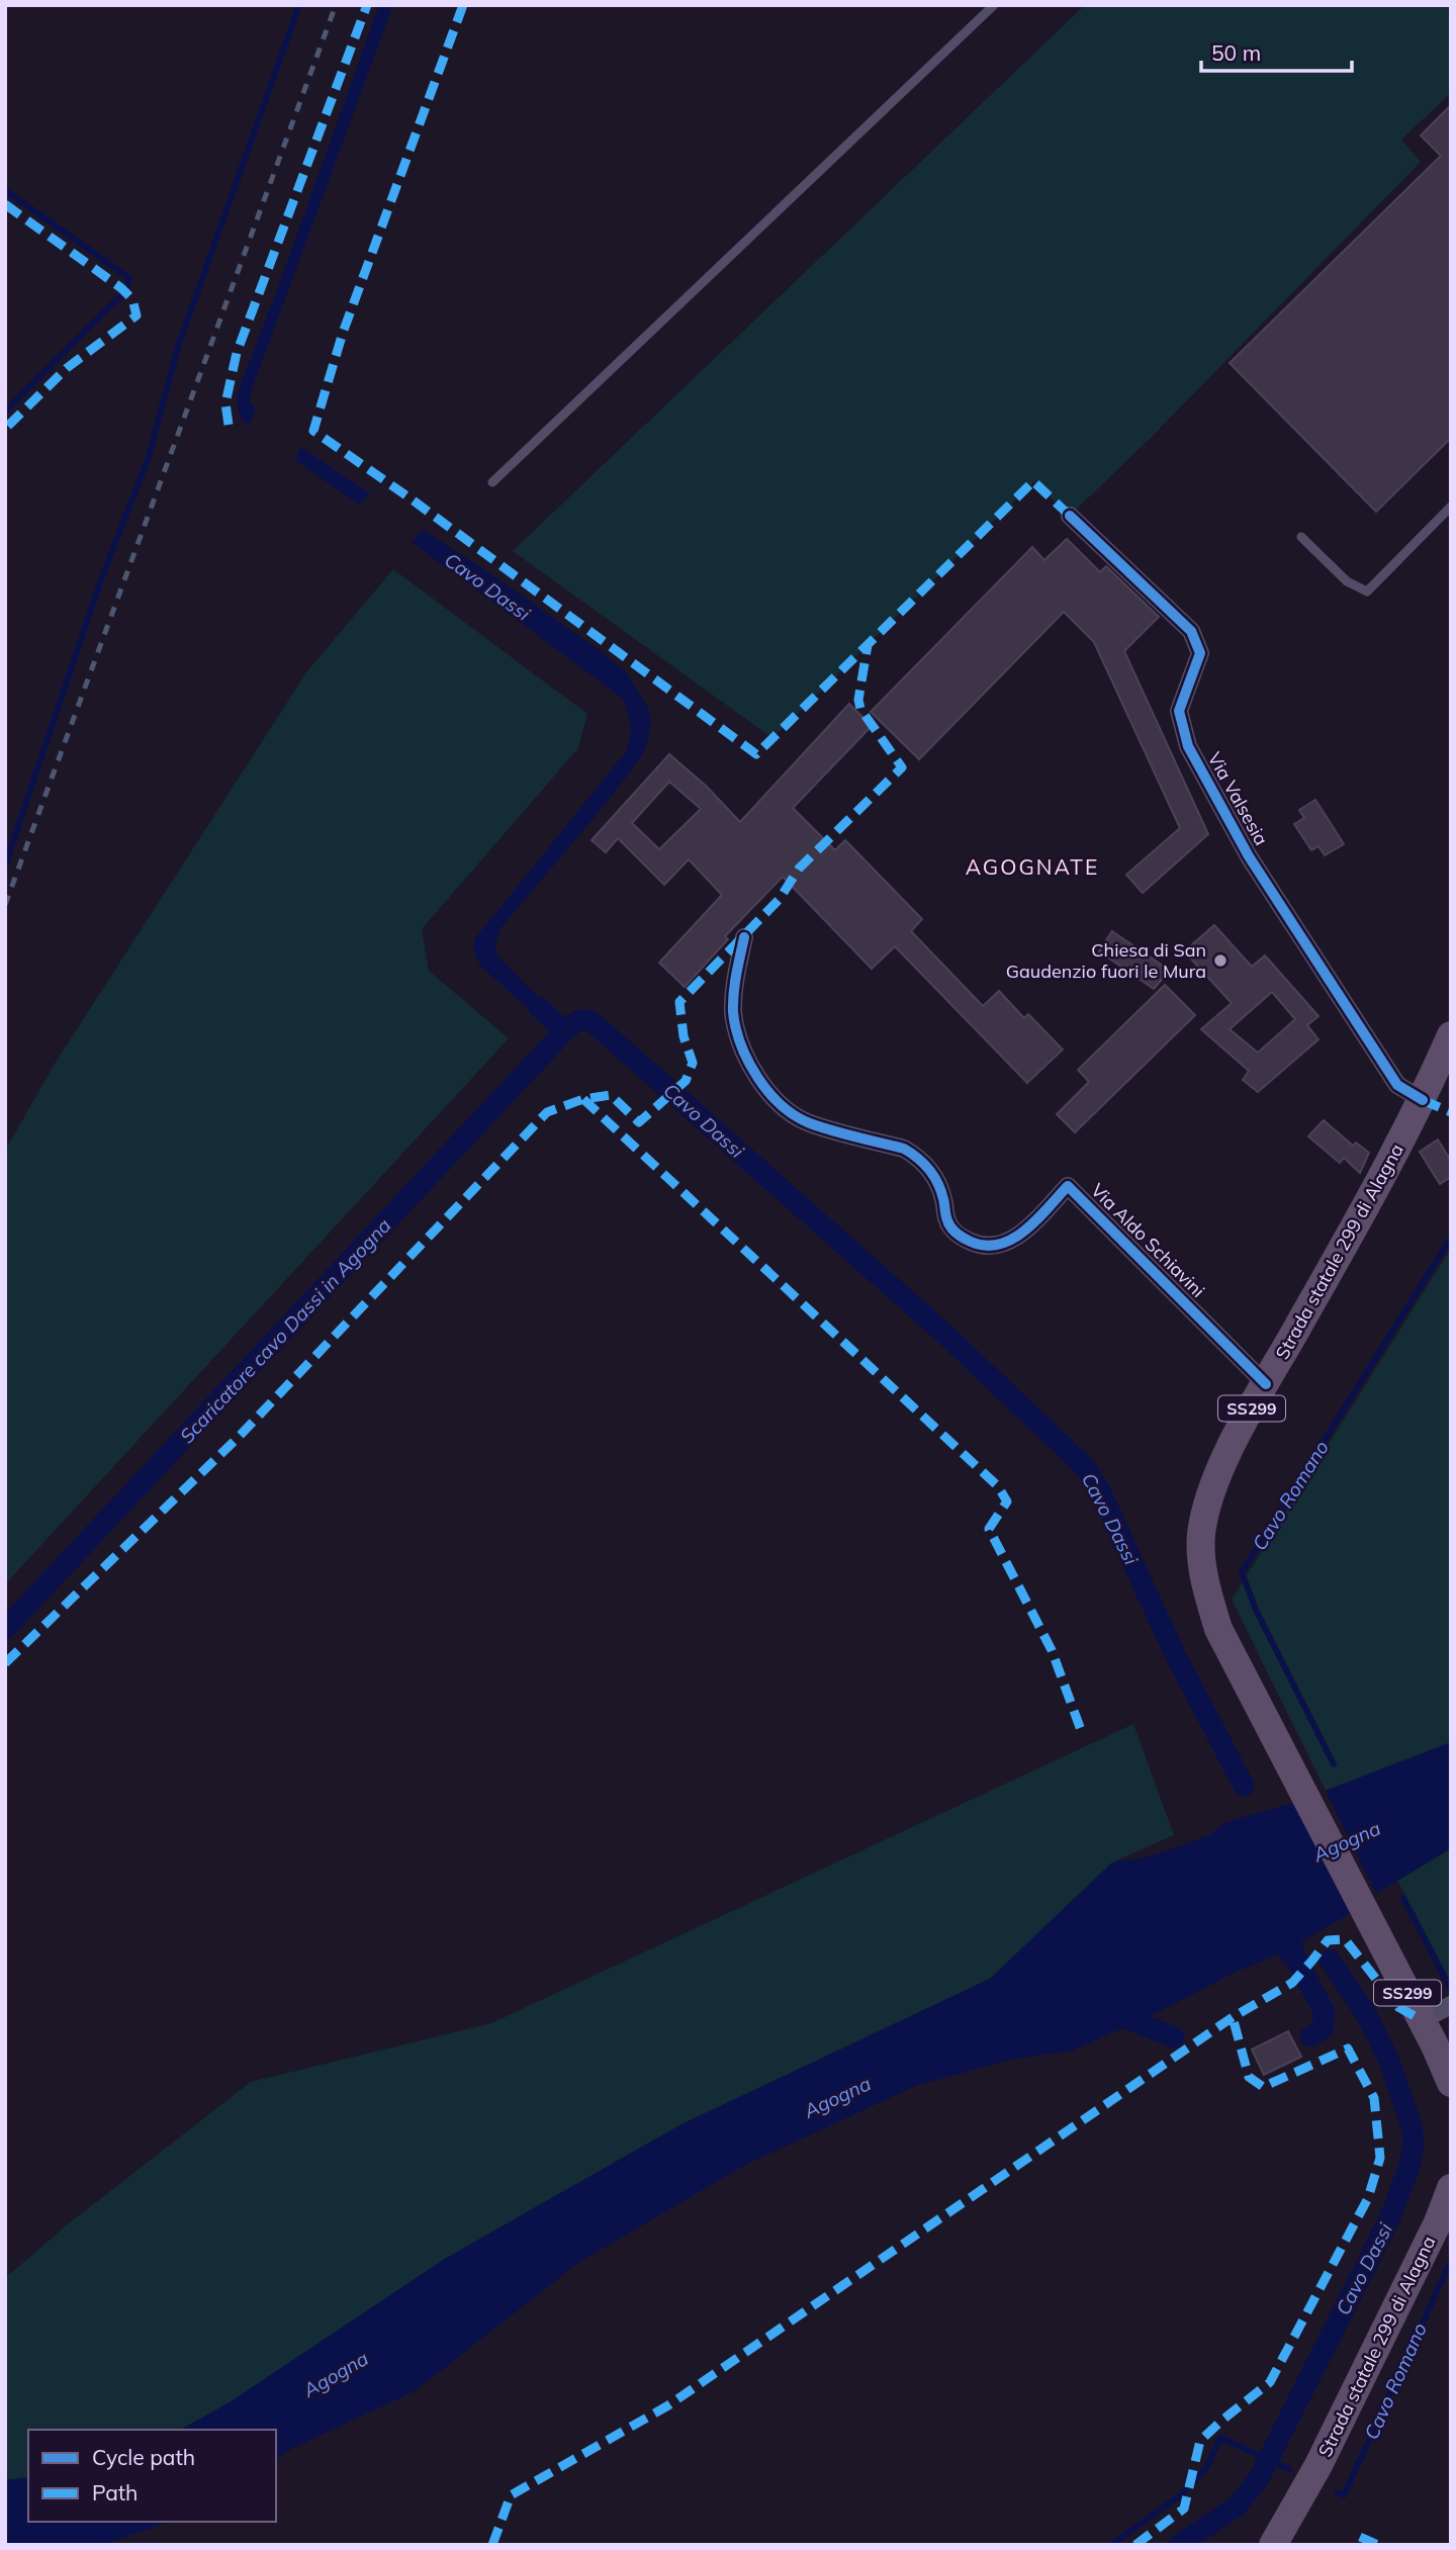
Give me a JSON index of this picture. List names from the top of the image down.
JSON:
{
  "streets": {
    "main road": ["Strada statale 299 di Alagna", "SS299"],
    "street": ["Via Valsesia", "Via Aldo Schiavini"]
  },
  "crossings": [
    ["Via Valsesia", "Strada statale 299 di Alagna"],
    ["Via Aldo Schiavini", "Strada statale 299 di Alagna"]
  ],
  "districts": ["AGOGNATE"],
  "water": [
    "Cavo Dassi",
    "Scaricatore cavo Dassi in Agogna",
    "Cavo Romano",
    "Agogna"
  ],
  "places": ["Chiesa di San Gaudenzio fuori le Mura"],
  "legend": ["Cycle path", "Path"],
  "scale_bar": "50 m"
}
